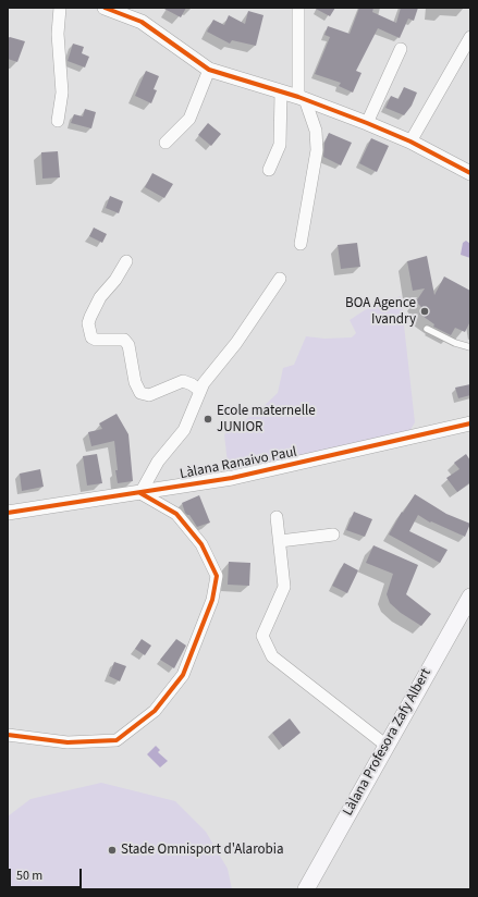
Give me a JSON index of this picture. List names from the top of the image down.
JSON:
{
  "streets": {
    "main road": ["Làlana Profesora Zafy Albert"],
    "street": ["Làlana Ranaivo Paul"]
  },
  "places": ["BOA Agence Ivandry", "Ecole maternelle JUNIOR", "Stade Omnisport d'Alarobia"],
  "scale_bar": "50 m"
}
